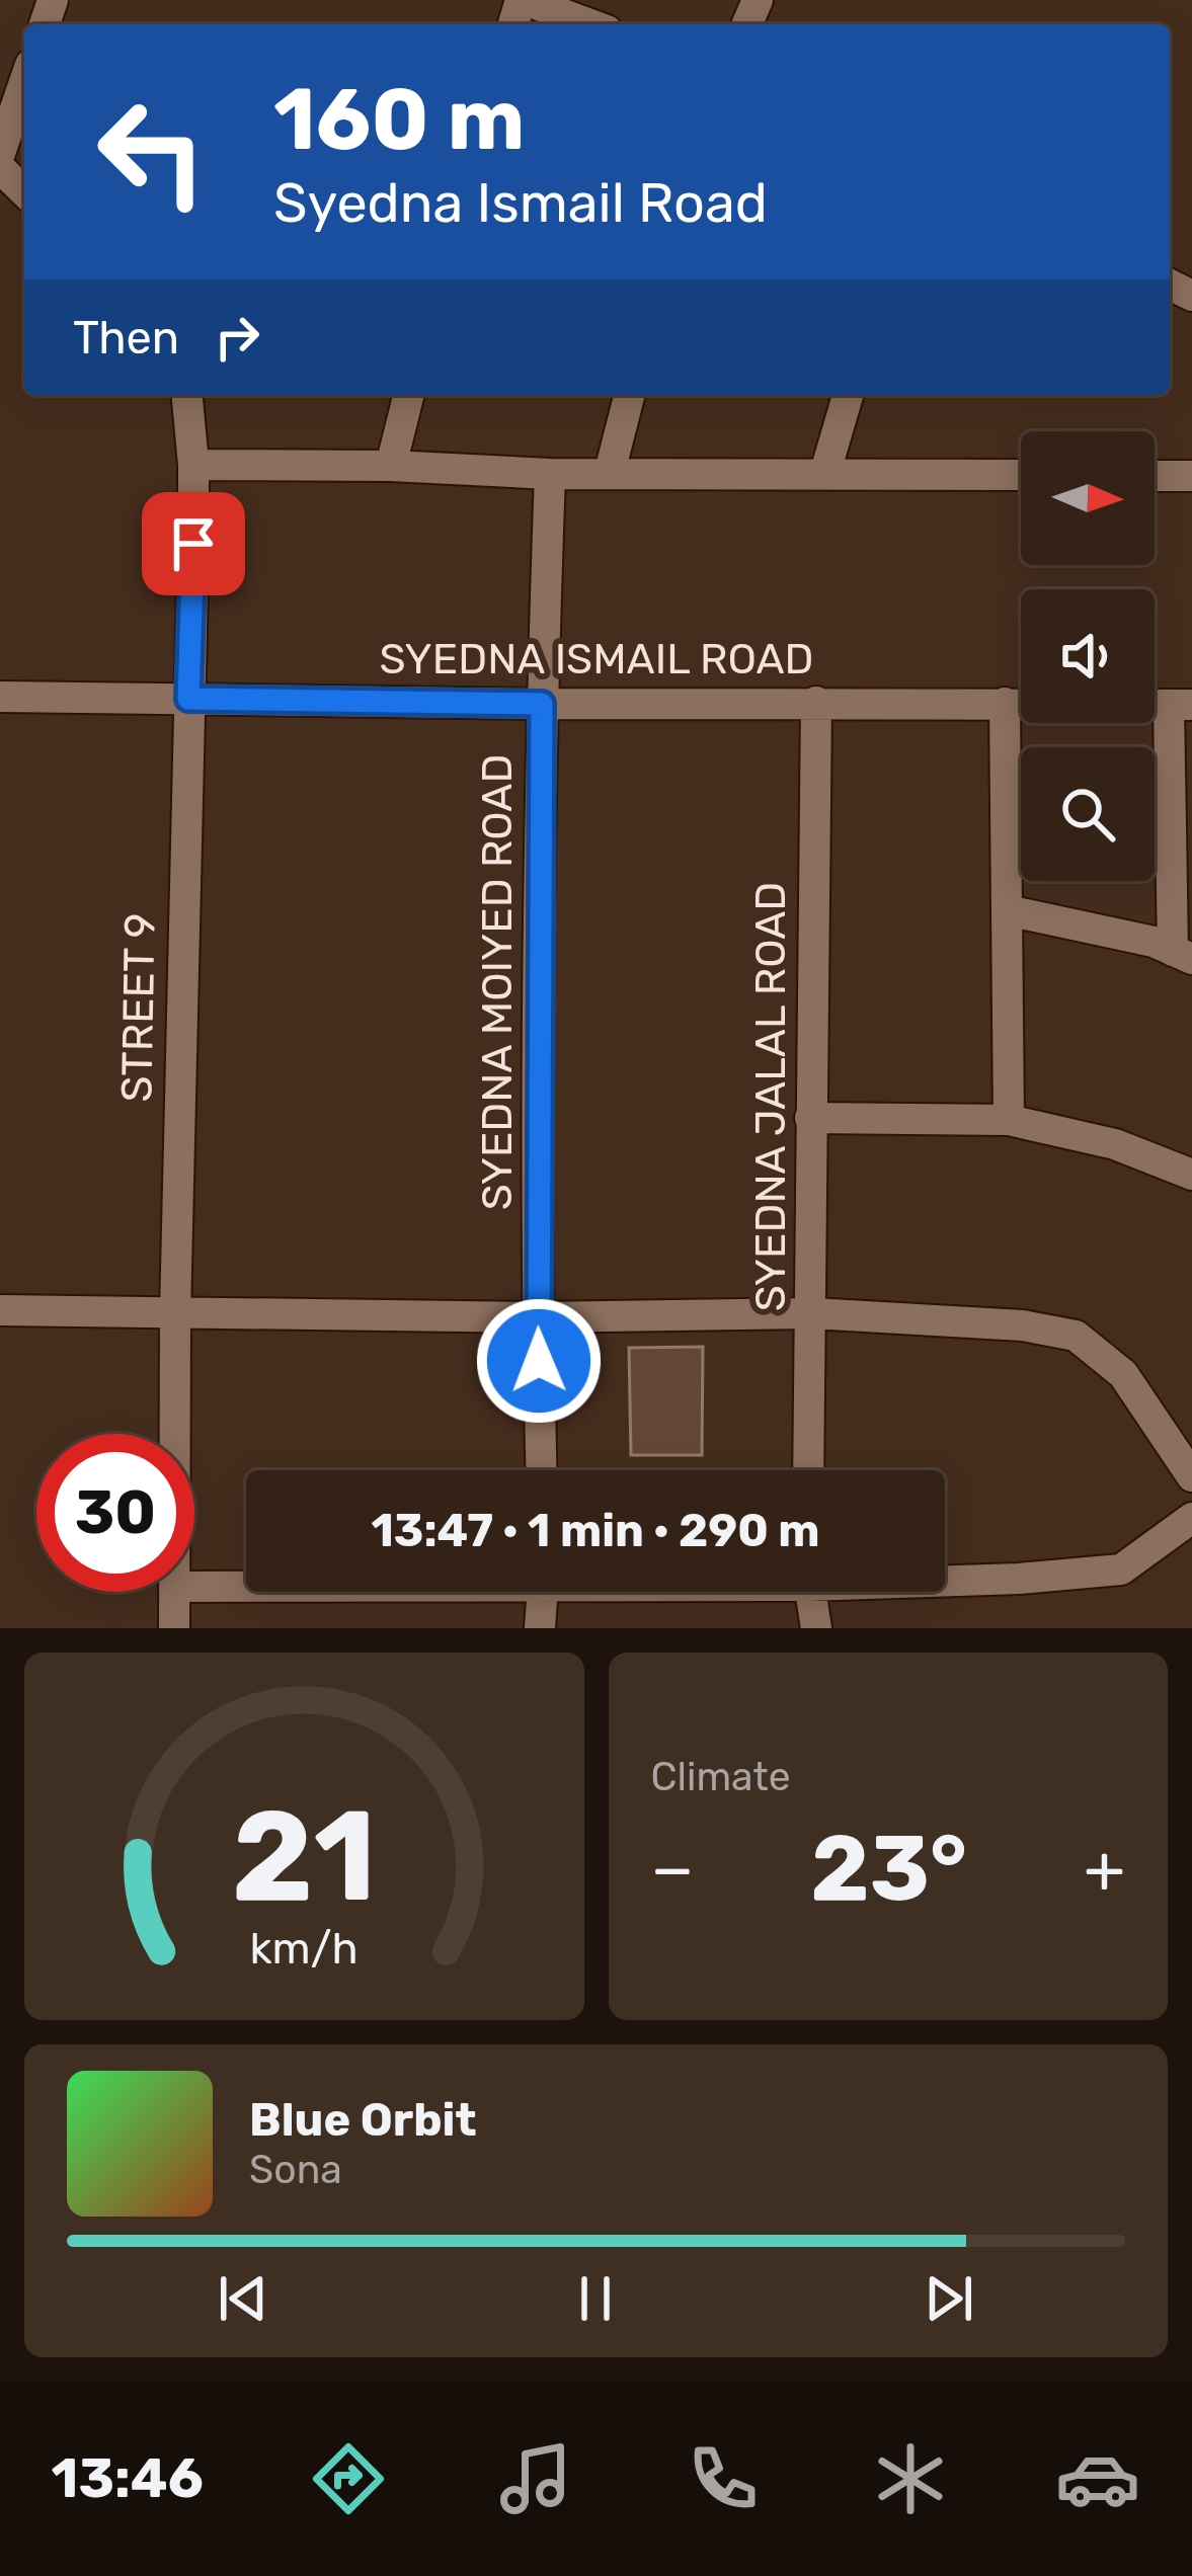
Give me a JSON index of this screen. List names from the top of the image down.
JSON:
{
  "streets": {
    "street": [
      "SYEDNA ISMAIL ROAD",
      "SYEDNA MOIYED ROAD",
      "STREET 9",
      "SYEDNA JALAL ROAD"
    ]
  },
  "crossings": [
    ["SYEDNA ISMAIL ROAD", "SYEDNA MOIYED ROAD"],
    ["SYEDNA ISMAIL ROAD", "STREET 9"],
    ["SYEDNA ISMAIL ROAD", "SYEDNA JALAL ROAD"]
  ],
  "north": "right",
  "page": {
    "turn": ["160 m", "Syedna Ismail Road"],
    "then": "Then",
    "limit": "30",
    "trip": "13:47 · 1 min · 290 m",
    "tile": "Climate",
    "heat": ["−", "23°", "+"],
    "song": ["Blue Orbit", "Sona"],
    "tabs": "13:46",
    "gauge": ["21", "km/h"]
  }
}
